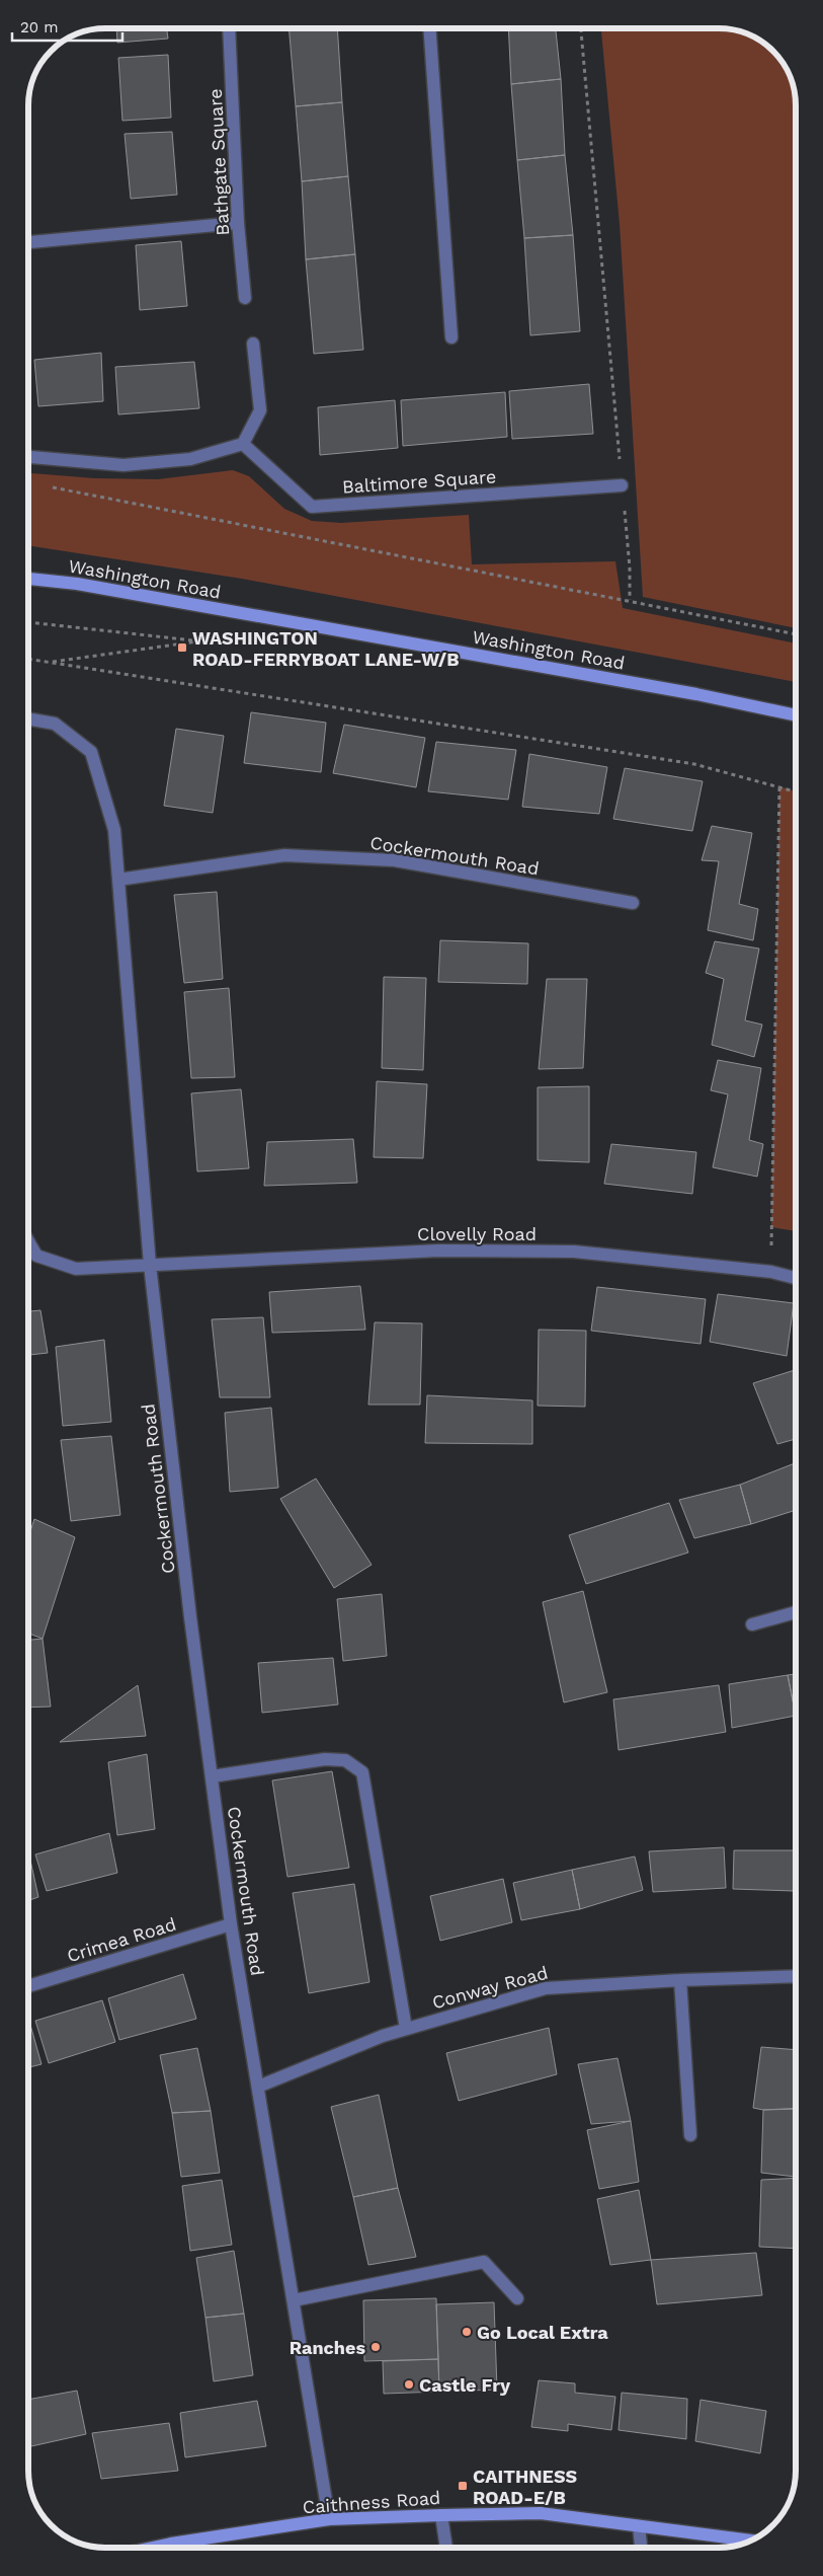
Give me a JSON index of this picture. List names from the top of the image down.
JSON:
{
  "streets": {
    "street": [
      "Bathgate Square",
      "Baltimore Square",
      "Washington Road",
      "Cockermouth Road",
      "Clovelly Road",
      "Crimea Road",
      "Conway Road",
      "Caithness Road"
    ]
  },
  "crossings": [
    ["Cockermouth Road", "Clovelly Road"],
    ["Cockermouth Road", "Crimea Road"],
    ["Cockermouth Road", "Conway Road"],
    ["Cockermouth Road", "Caithness Road"]
  ],
  "places": {
    "transit": ["WASHINGTON ROAD-FERRYBOAT LANE-W/B", "CAITHNESS ROAD-E/B"],
    "other": ["Go Local Extra", "Ranches", "Castle Fry"]
  },
  "scale_bar": "20 m"
}
